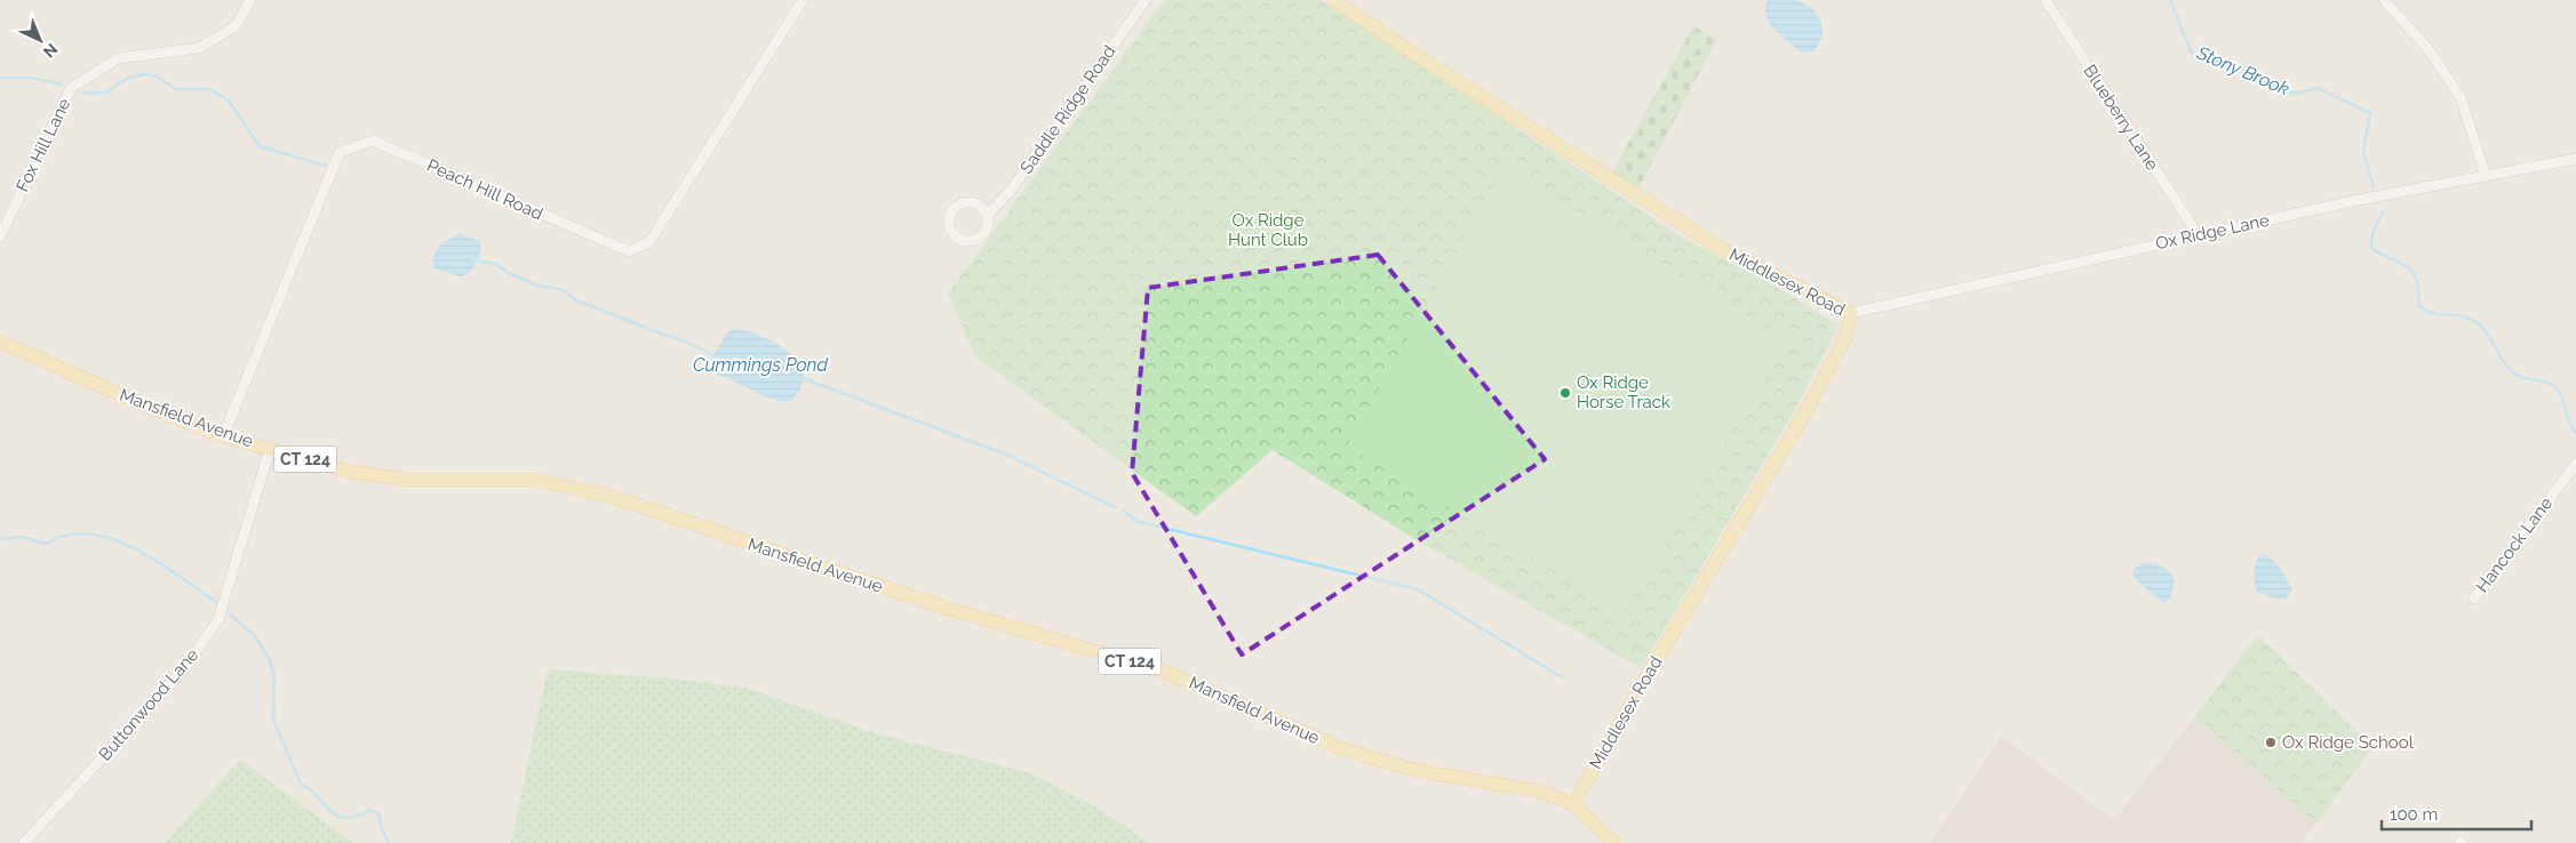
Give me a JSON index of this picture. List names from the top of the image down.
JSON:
{
  "streets": {
    "main road": ["Middlesex Road", "Mansfield Avenue", "CT 124"],
    "street": [
      "Saddle Ridge Road",
      "Blueberry Lane",
      "Fox Hill Lane",
      "Peach Hill Road",
      "Ox Ridge Lane",
      "Hancock Lane",
      "Buttonwood Lane"
    ]
  },
  "crossings": [
    ["Blueberry Lane", "Ox Ridge Lane"],
    ["Peach Hill Road", "Mansfield Avenue"],
    ["Ox Ridge Lane", "Middlesex Road"],
    ["Middlesex Road", "Mansfield Avenue"],
    ["Mansfield Avenue", "Buttonwood Lane"]
  ],
  "water": ["Stony Brook", "Cummings Pond"],
  "parks": ["Ox Ridge Hunt Club"],
  "places": ["Ox Ridge Horse Track", "Ox Ridge School"],
  "scale_bar": "100 m",
  "north": "bottom right"
}
